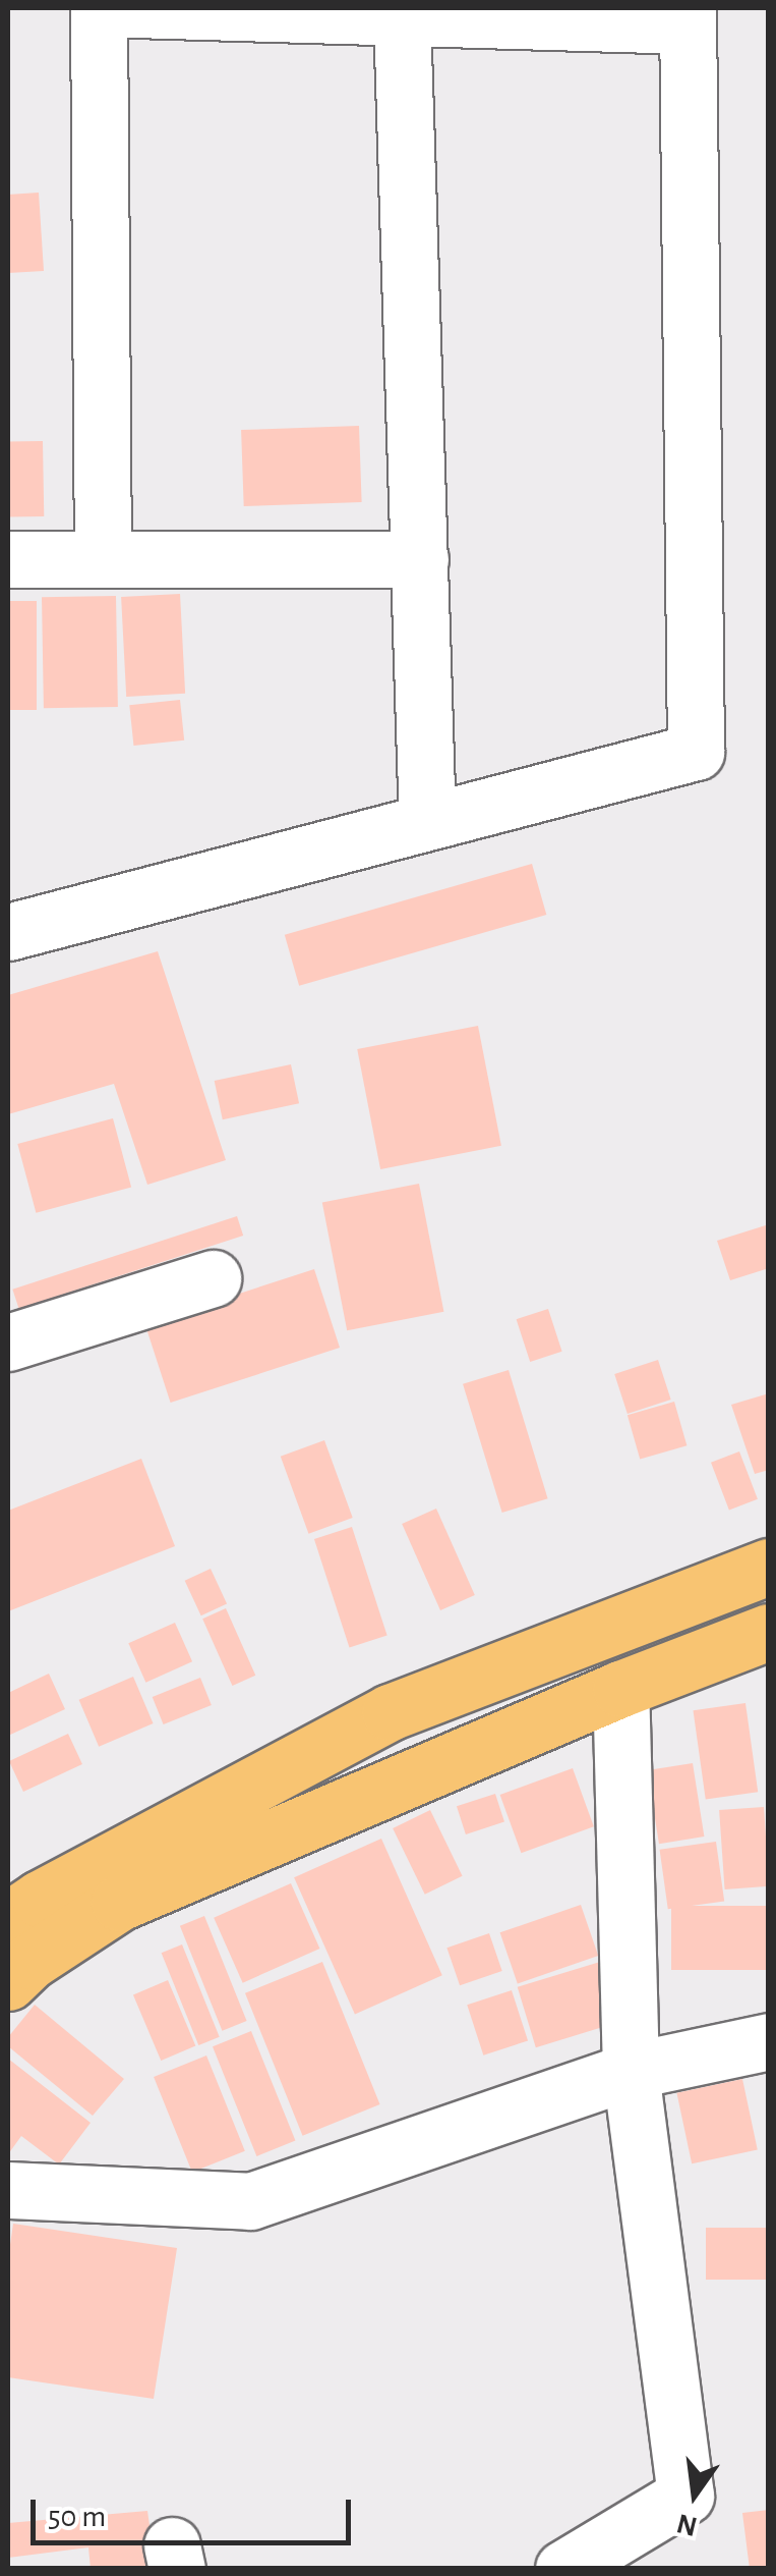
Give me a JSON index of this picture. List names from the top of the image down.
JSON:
{
  "scale_bar": "50 m",
  "north": "bottom"
}
